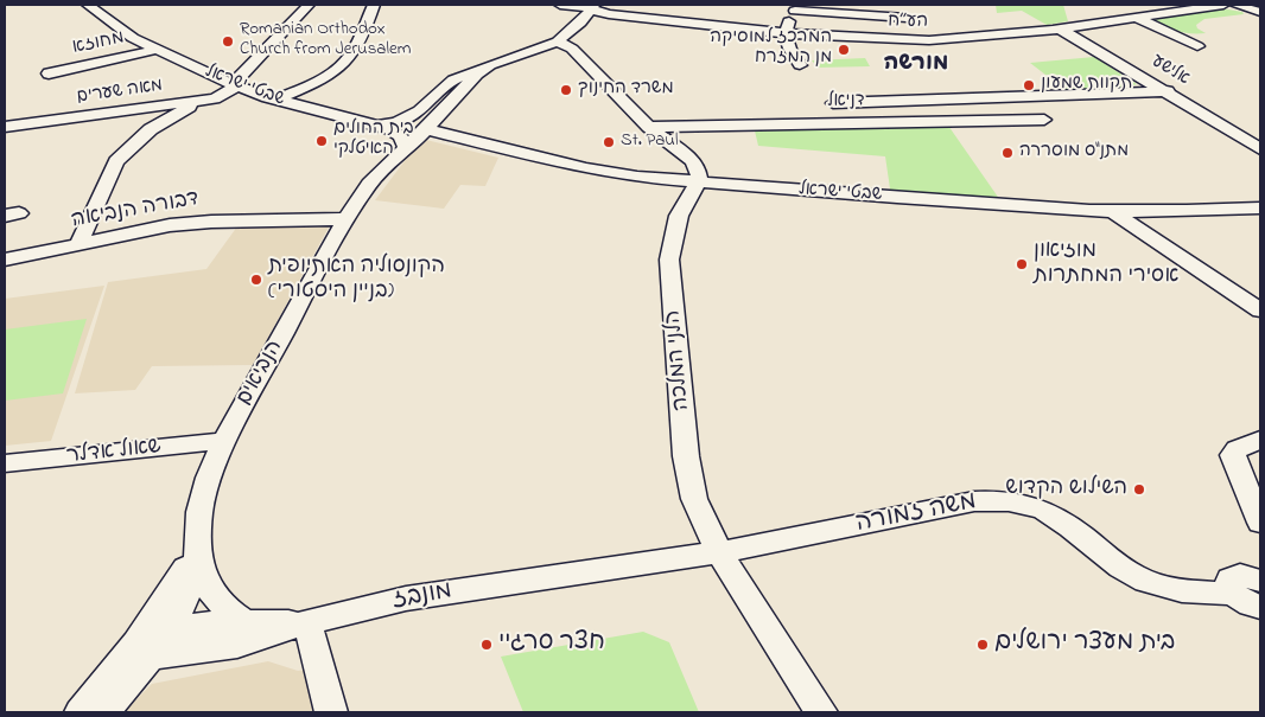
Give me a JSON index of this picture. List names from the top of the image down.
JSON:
{
  "streets": {
    "street": [
      "הע״ח",
      "מחוזא",
      "אלישע",
      "שבטי ישראל",
      "מאה שערים",
      "דניאל",
      "דבורה הנביאה",
      "הלני המלכה",
      "הנביאים",
      "שאול אדלר",
      "משה זמורה",
      "מונבז"
    ]
  },
  "crossings": [
    ["הע״ח", "אלישע"],
    ["הע״ח", "הנביאים"],
    ["מחוזא", "שבטי ישראל"],
    ["אלישע", "דניאל"],
    ["שבטי ישראל", "הלני המלכה"],
    ["שבטי ישראל", "הנביאים"],
    ["דבורה הנביאה", "הנביאים"],
    ["הלני המלכה", "משה זמורה"],
    ["הלני המלכה", "מונבז"],
    ["הנביאים", "שאול אדלר"],
    ["הנביאים", "מונבז"],
    ["משה זמורה", "מונבז"]
  ],
  "districts": ["מורשה"],
  "places": [
    "Romanian Orthodox Church from Jerusalem",
    "המרכז למוסיקה מן המזרח",
    "תקוות שמעון",
    "משרד החינוך",
    "בית החולים האיטלקי",
    "St. Paul",
    "מתנ\"ס מוסררה",
    "מוזיאון אסירי המחתרות",
    "הקונסוליה האתיופית (בניין היסטורי)",
    "השילוש הקדוש",
    "חצר סרגיי",
    "בית מעצר ירושלים"
  ]
}
